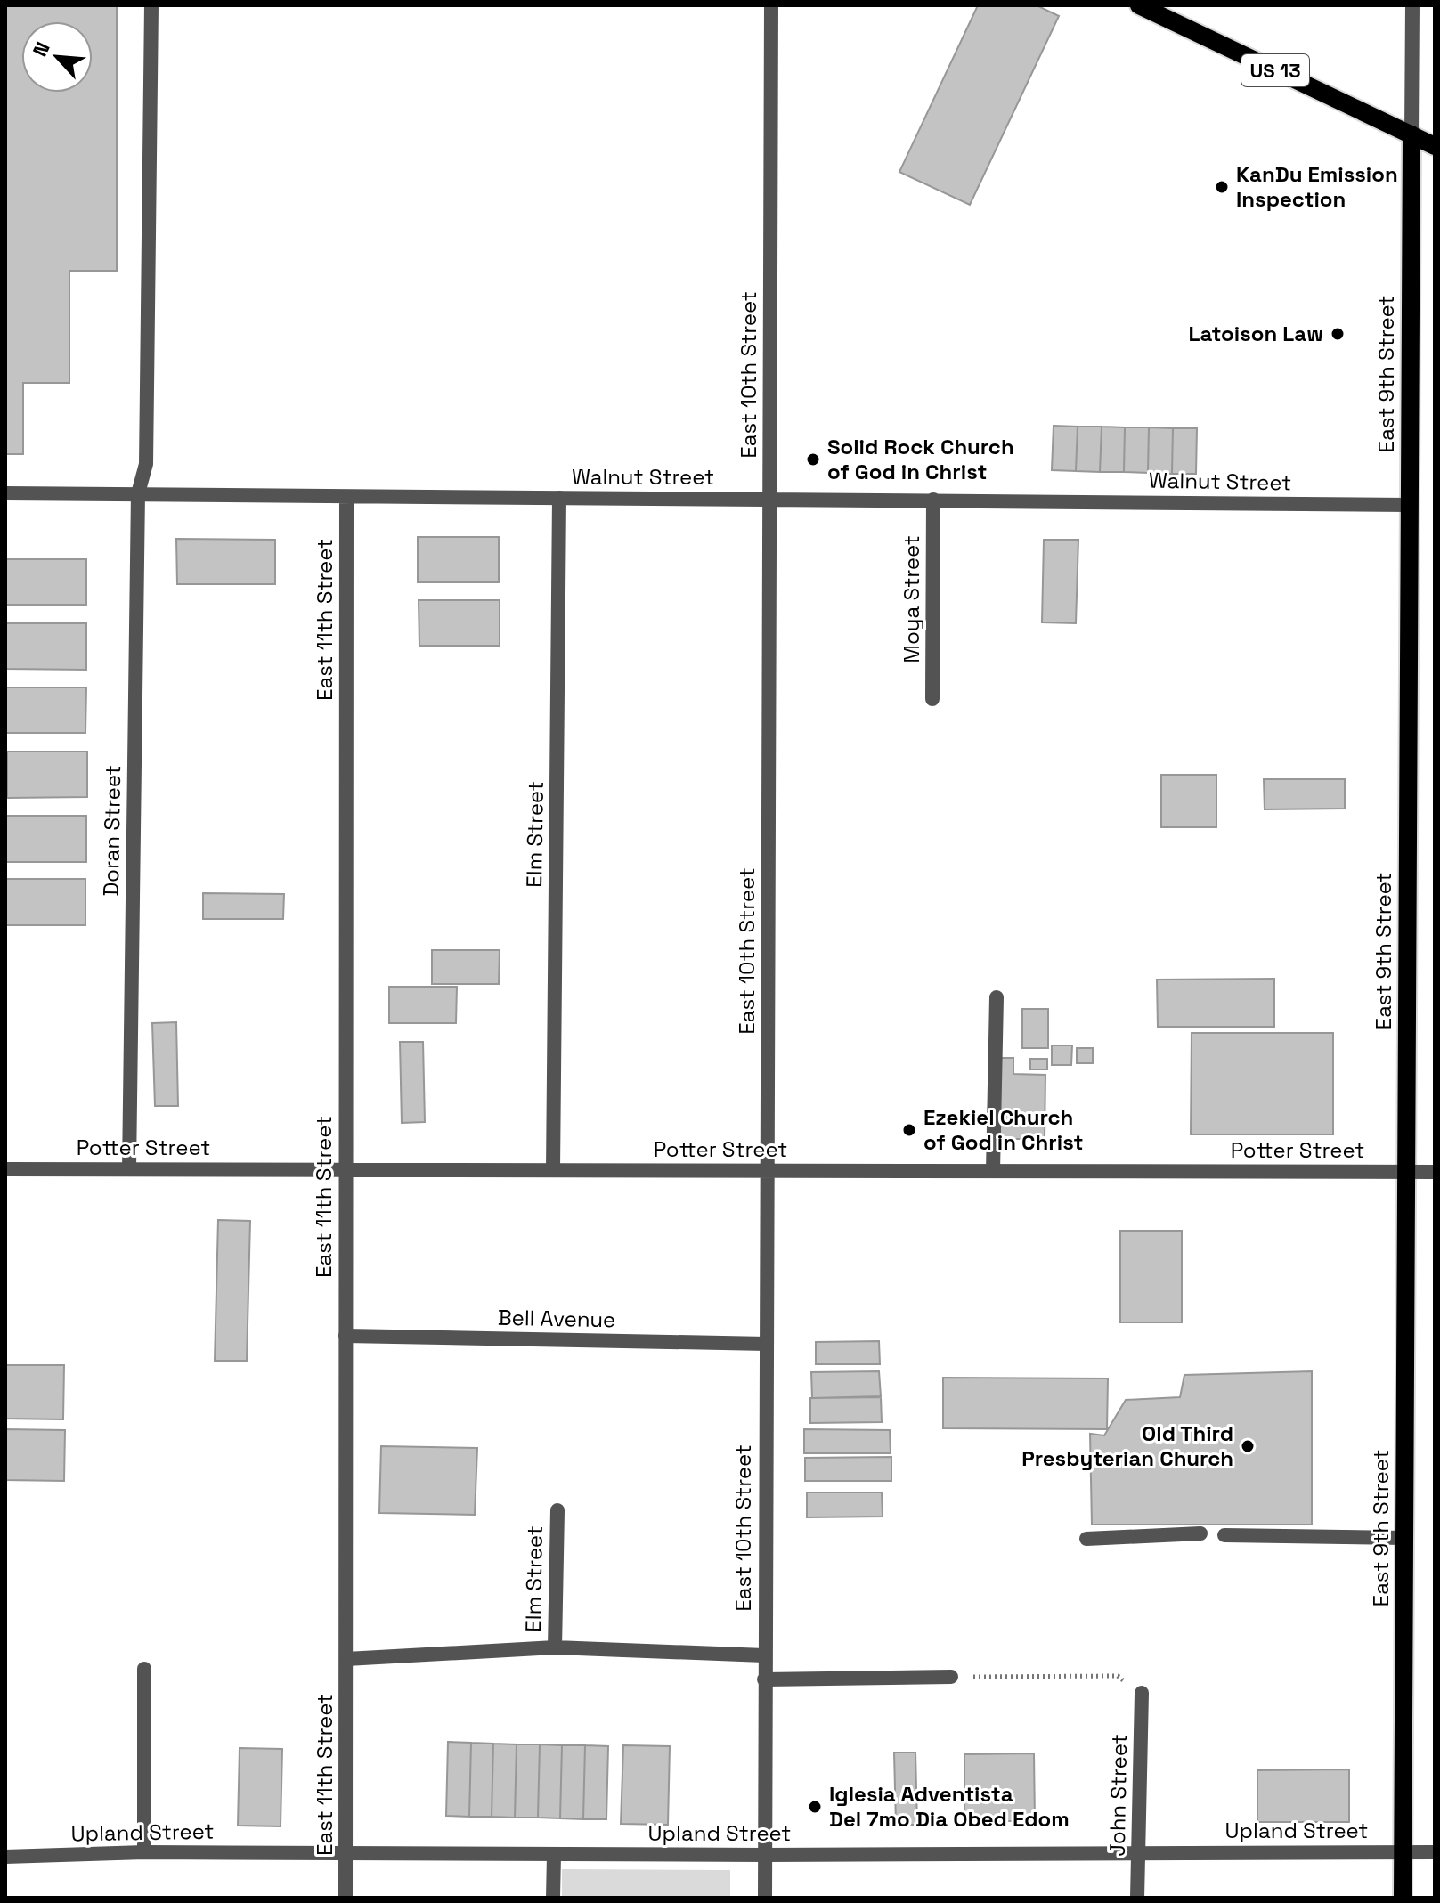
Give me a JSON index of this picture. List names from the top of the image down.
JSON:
{
  "streets": {
    "main road": ["US 13", "East 9th Street"],
    "street": [
      "East 10th Street",
      "Walnut Street",
      "Moya Street",
      "East 11th Street",
      "Doran Street",
      "Elm Street",
      "Potter Street",
      "Bell Avenue",
      "John Street",
      "Upland Street"
    ]
  },
  "crossings": [
    ["US 13", "East 9th Street"],
    ["East 9th Street", "Walnut Street"],
    ["East 9th Street", "Potter Street"],
    ["East 9th Street", "Upland Street"],
    ["East 10th Street", "Walnut Street"],
    ["East 10th Street", "Potter Street"],
    ["East 10th Street", "Bell Avenue"],
    ["East 10th Street", "Upland Street"],
    ["Walnut Street", "Moya Street"],
    ["Walnut Street", "East 11th Street"],
    ["Walnut Street", "Doran Street"],
    ["Walnut Street", "Elm Street"],
    ["East 11th Street", "Potter Street"],
    ["East 11th Street", "Bell Avenue"],
    ["East 11th Street", "Upland Street"],
    ["Doran Street", "Potter Street"],
    ["Elm Street", "Potter Street"],
    ["John Street", "Upland Street"]
  ],
  "places": [
    "KanDu Emission Inspection",
    "Latoison Law",
    "Solid Rock Church of God in Christ",
    "Ezekiel Church of God in Christ",
    "Old Third Presbyterian Church",
    "Iglesia Adventista Del 7mo Dia Obed Edom"
  ],
  "north": "top left"
}
